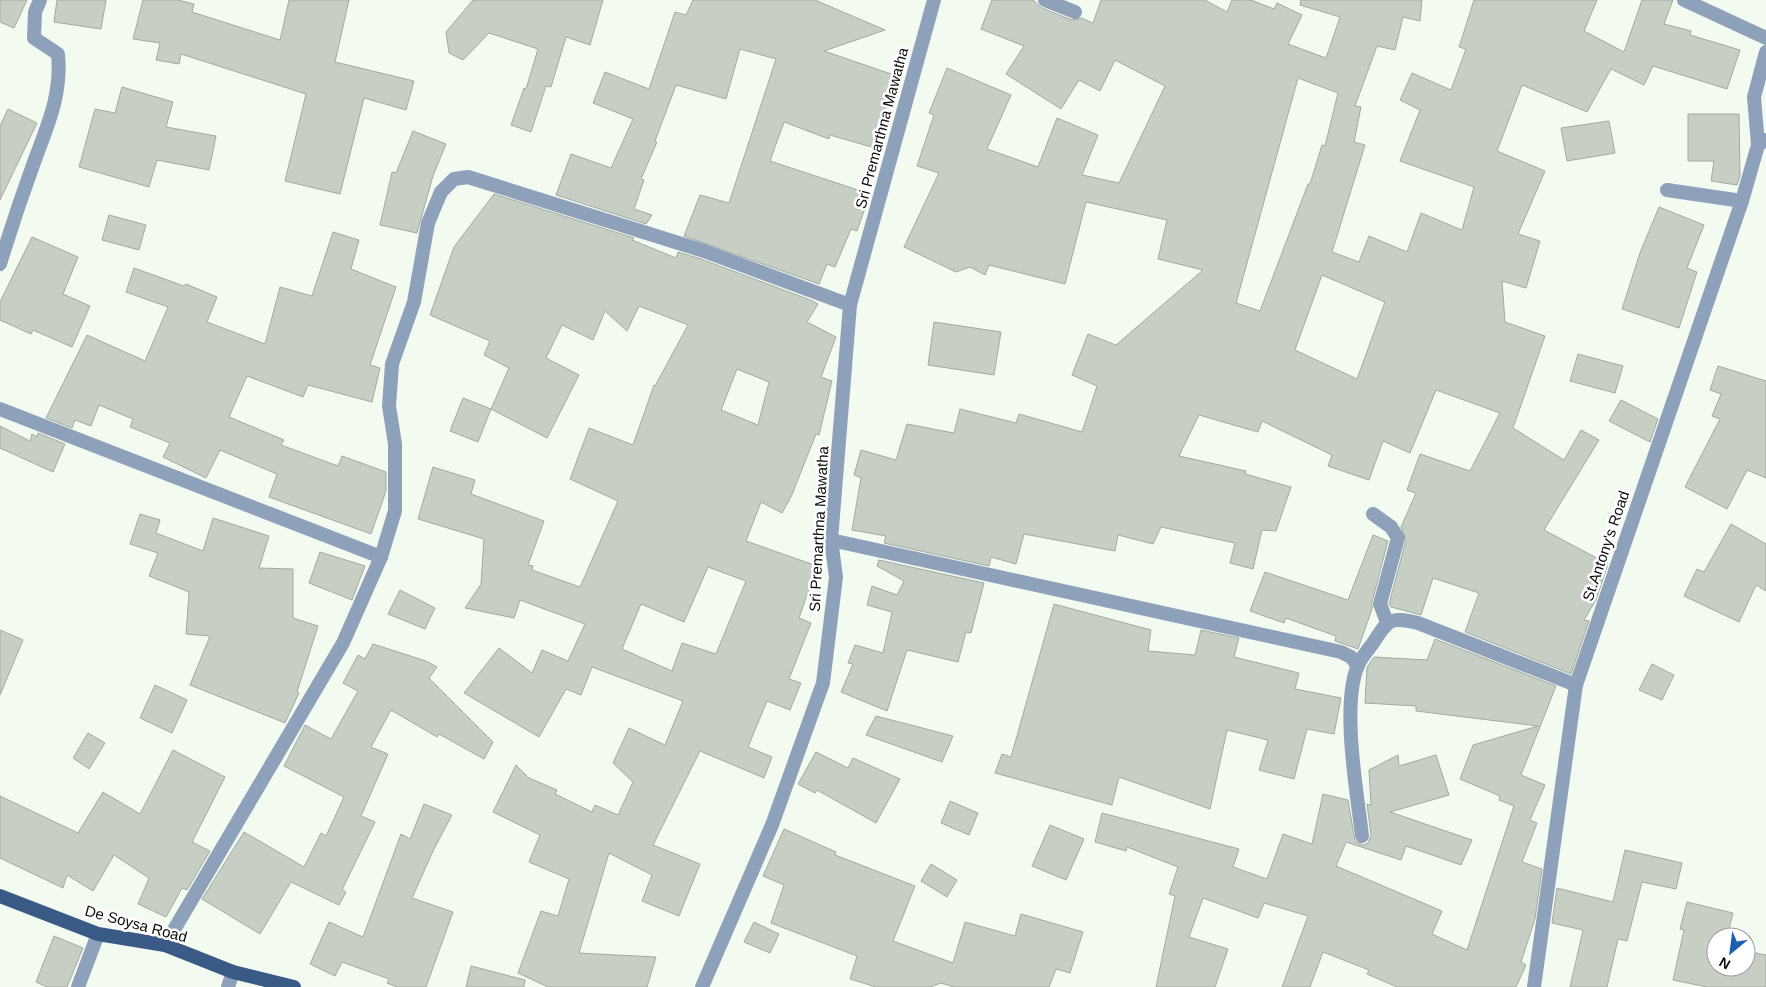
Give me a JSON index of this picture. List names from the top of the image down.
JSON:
{
  "streets": {
    "main road": ["De Soysa Road"],
    "street": ["Sri Premarthna Mawatha", "St.Antony's Road"]
  },
  "north": "bottom left"
}
